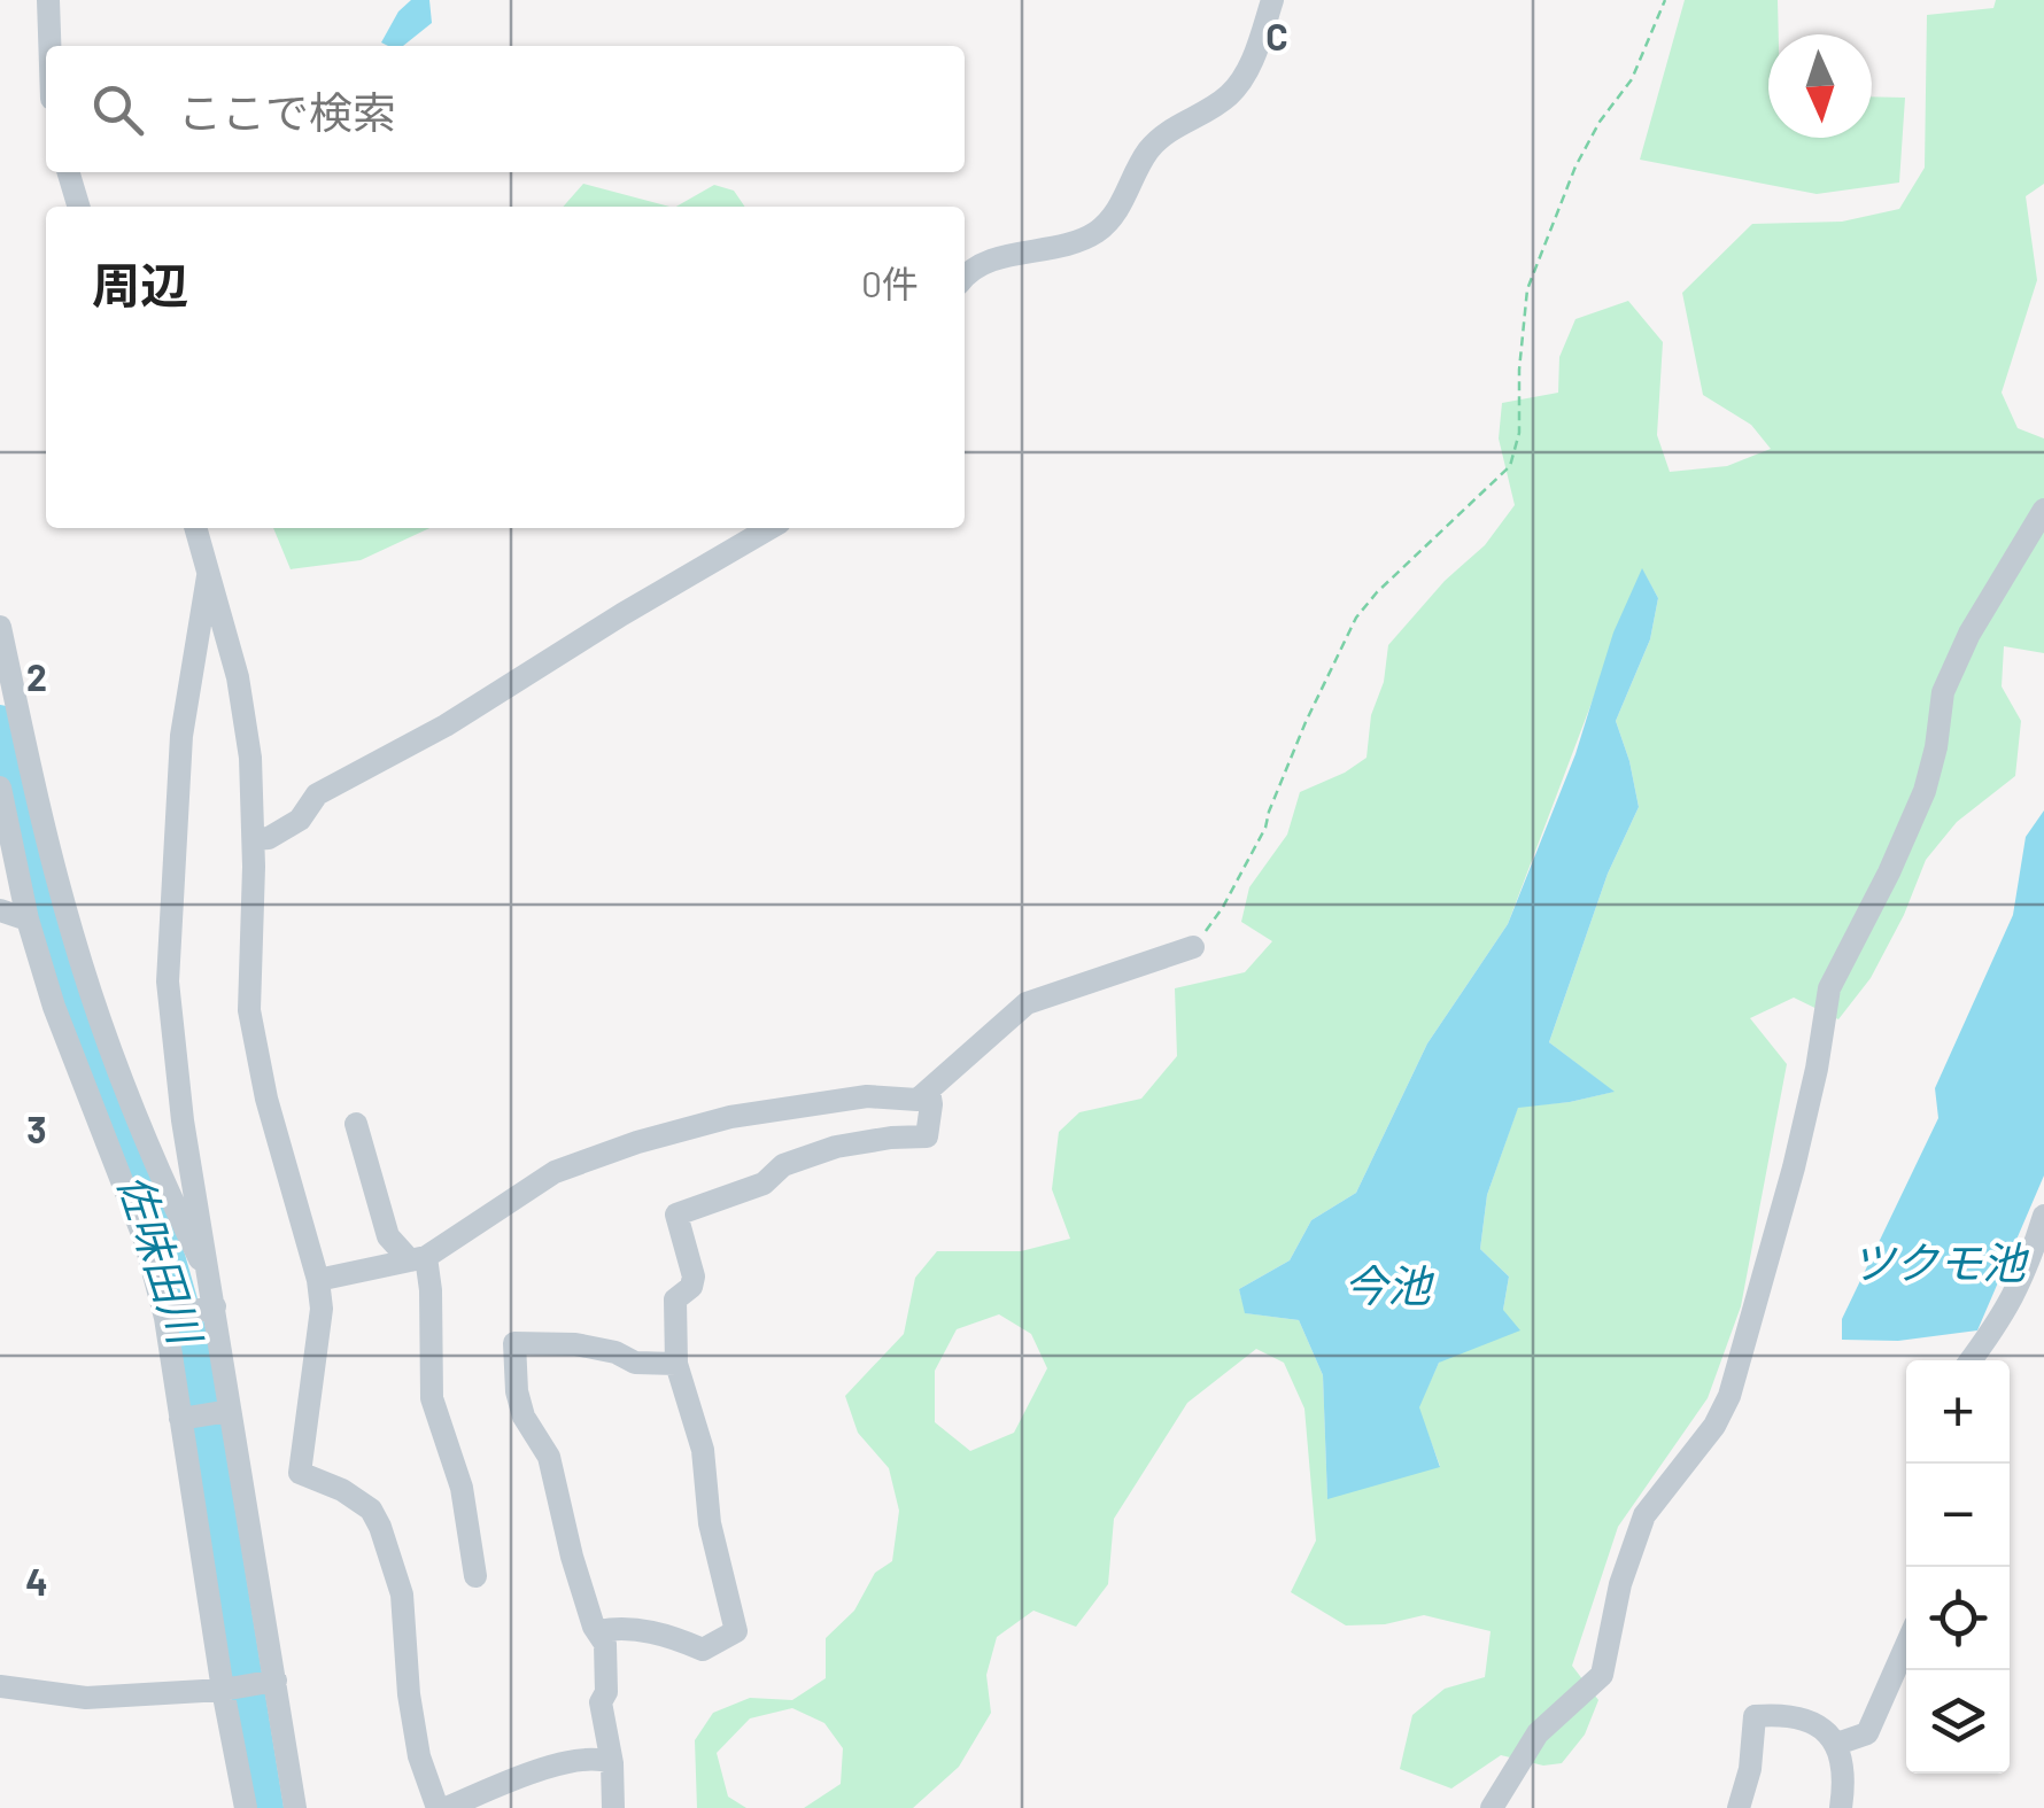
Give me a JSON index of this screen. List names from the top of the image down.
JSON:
{
  "water": ["佐味田川", "ツクモ池", "今池"],
  "north": "bottom",
  "page": {
    "search": "ここで検索",
    "heading": ["周辺", "0件"],
    "map_buttons": ["+", "−"]
  },
  "grid": {
    "columns": ["C"],
    "rows": ["2", "3", "4"]
  }
}
